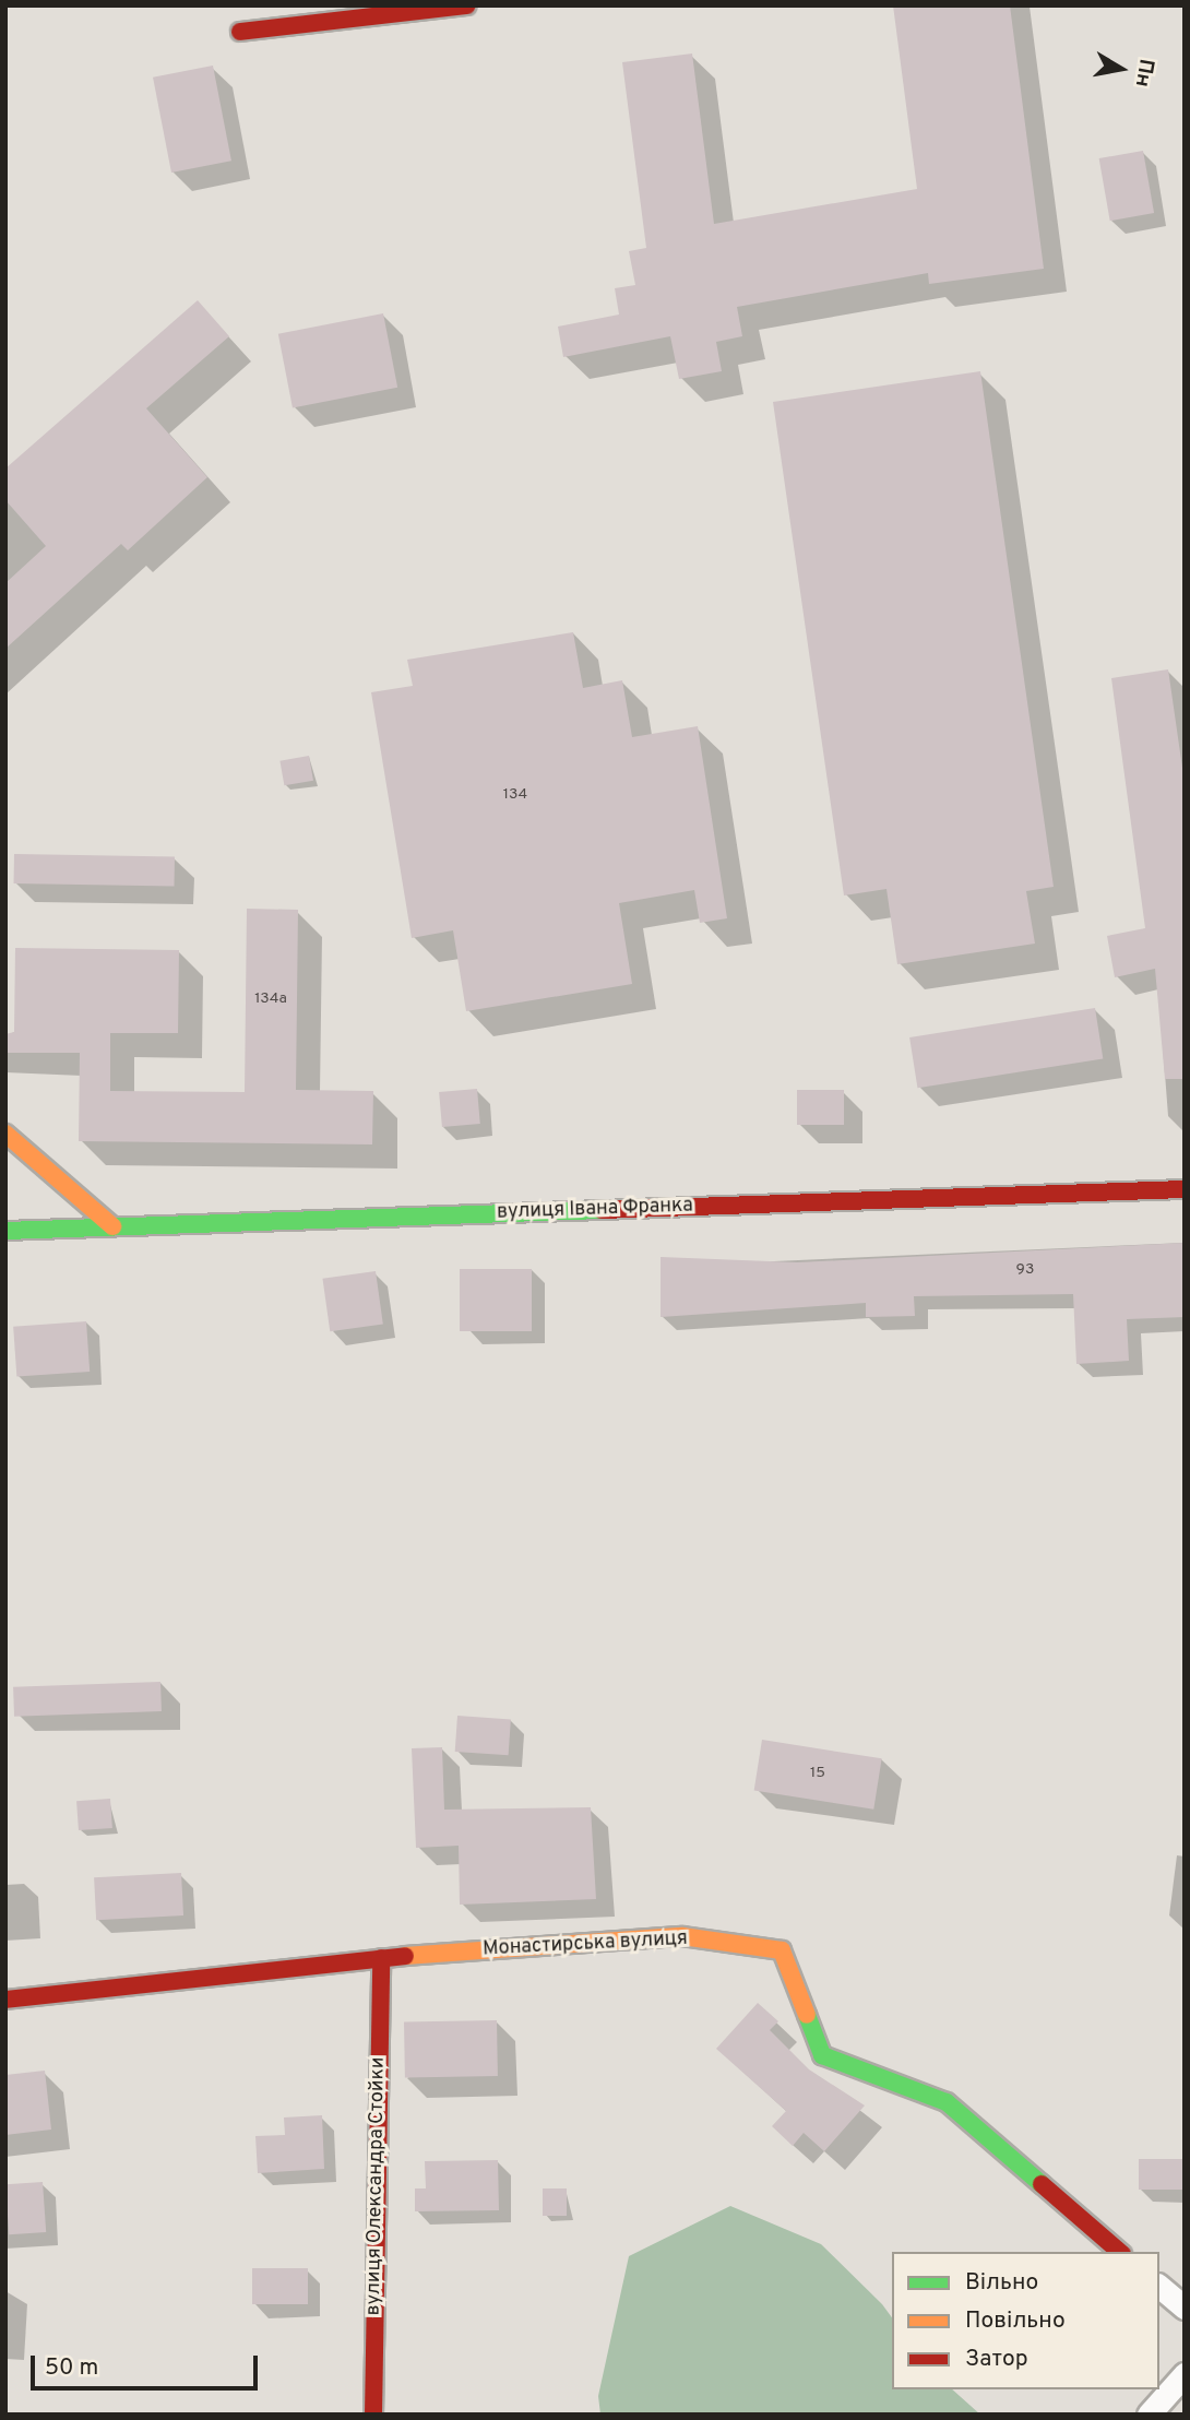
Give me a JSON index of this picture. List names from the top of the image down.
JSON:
{
  "streets": {
    "street": ["вулиця Івана Франка", "Монастирська вулиця", "вулиця Олександра Стойки"]
  },
  "crossings": [
    ["Монастирська вулиця", "вулиця Олександра Стойки"]
  ],
  "house_numbers": [
    "134",
    "134а",
    "93",
    "15"
  ],
  "legend": ["Вільно", "Повільно", "Затор"],
  "scale_bar": "50 m",
  "north": "right"
}
